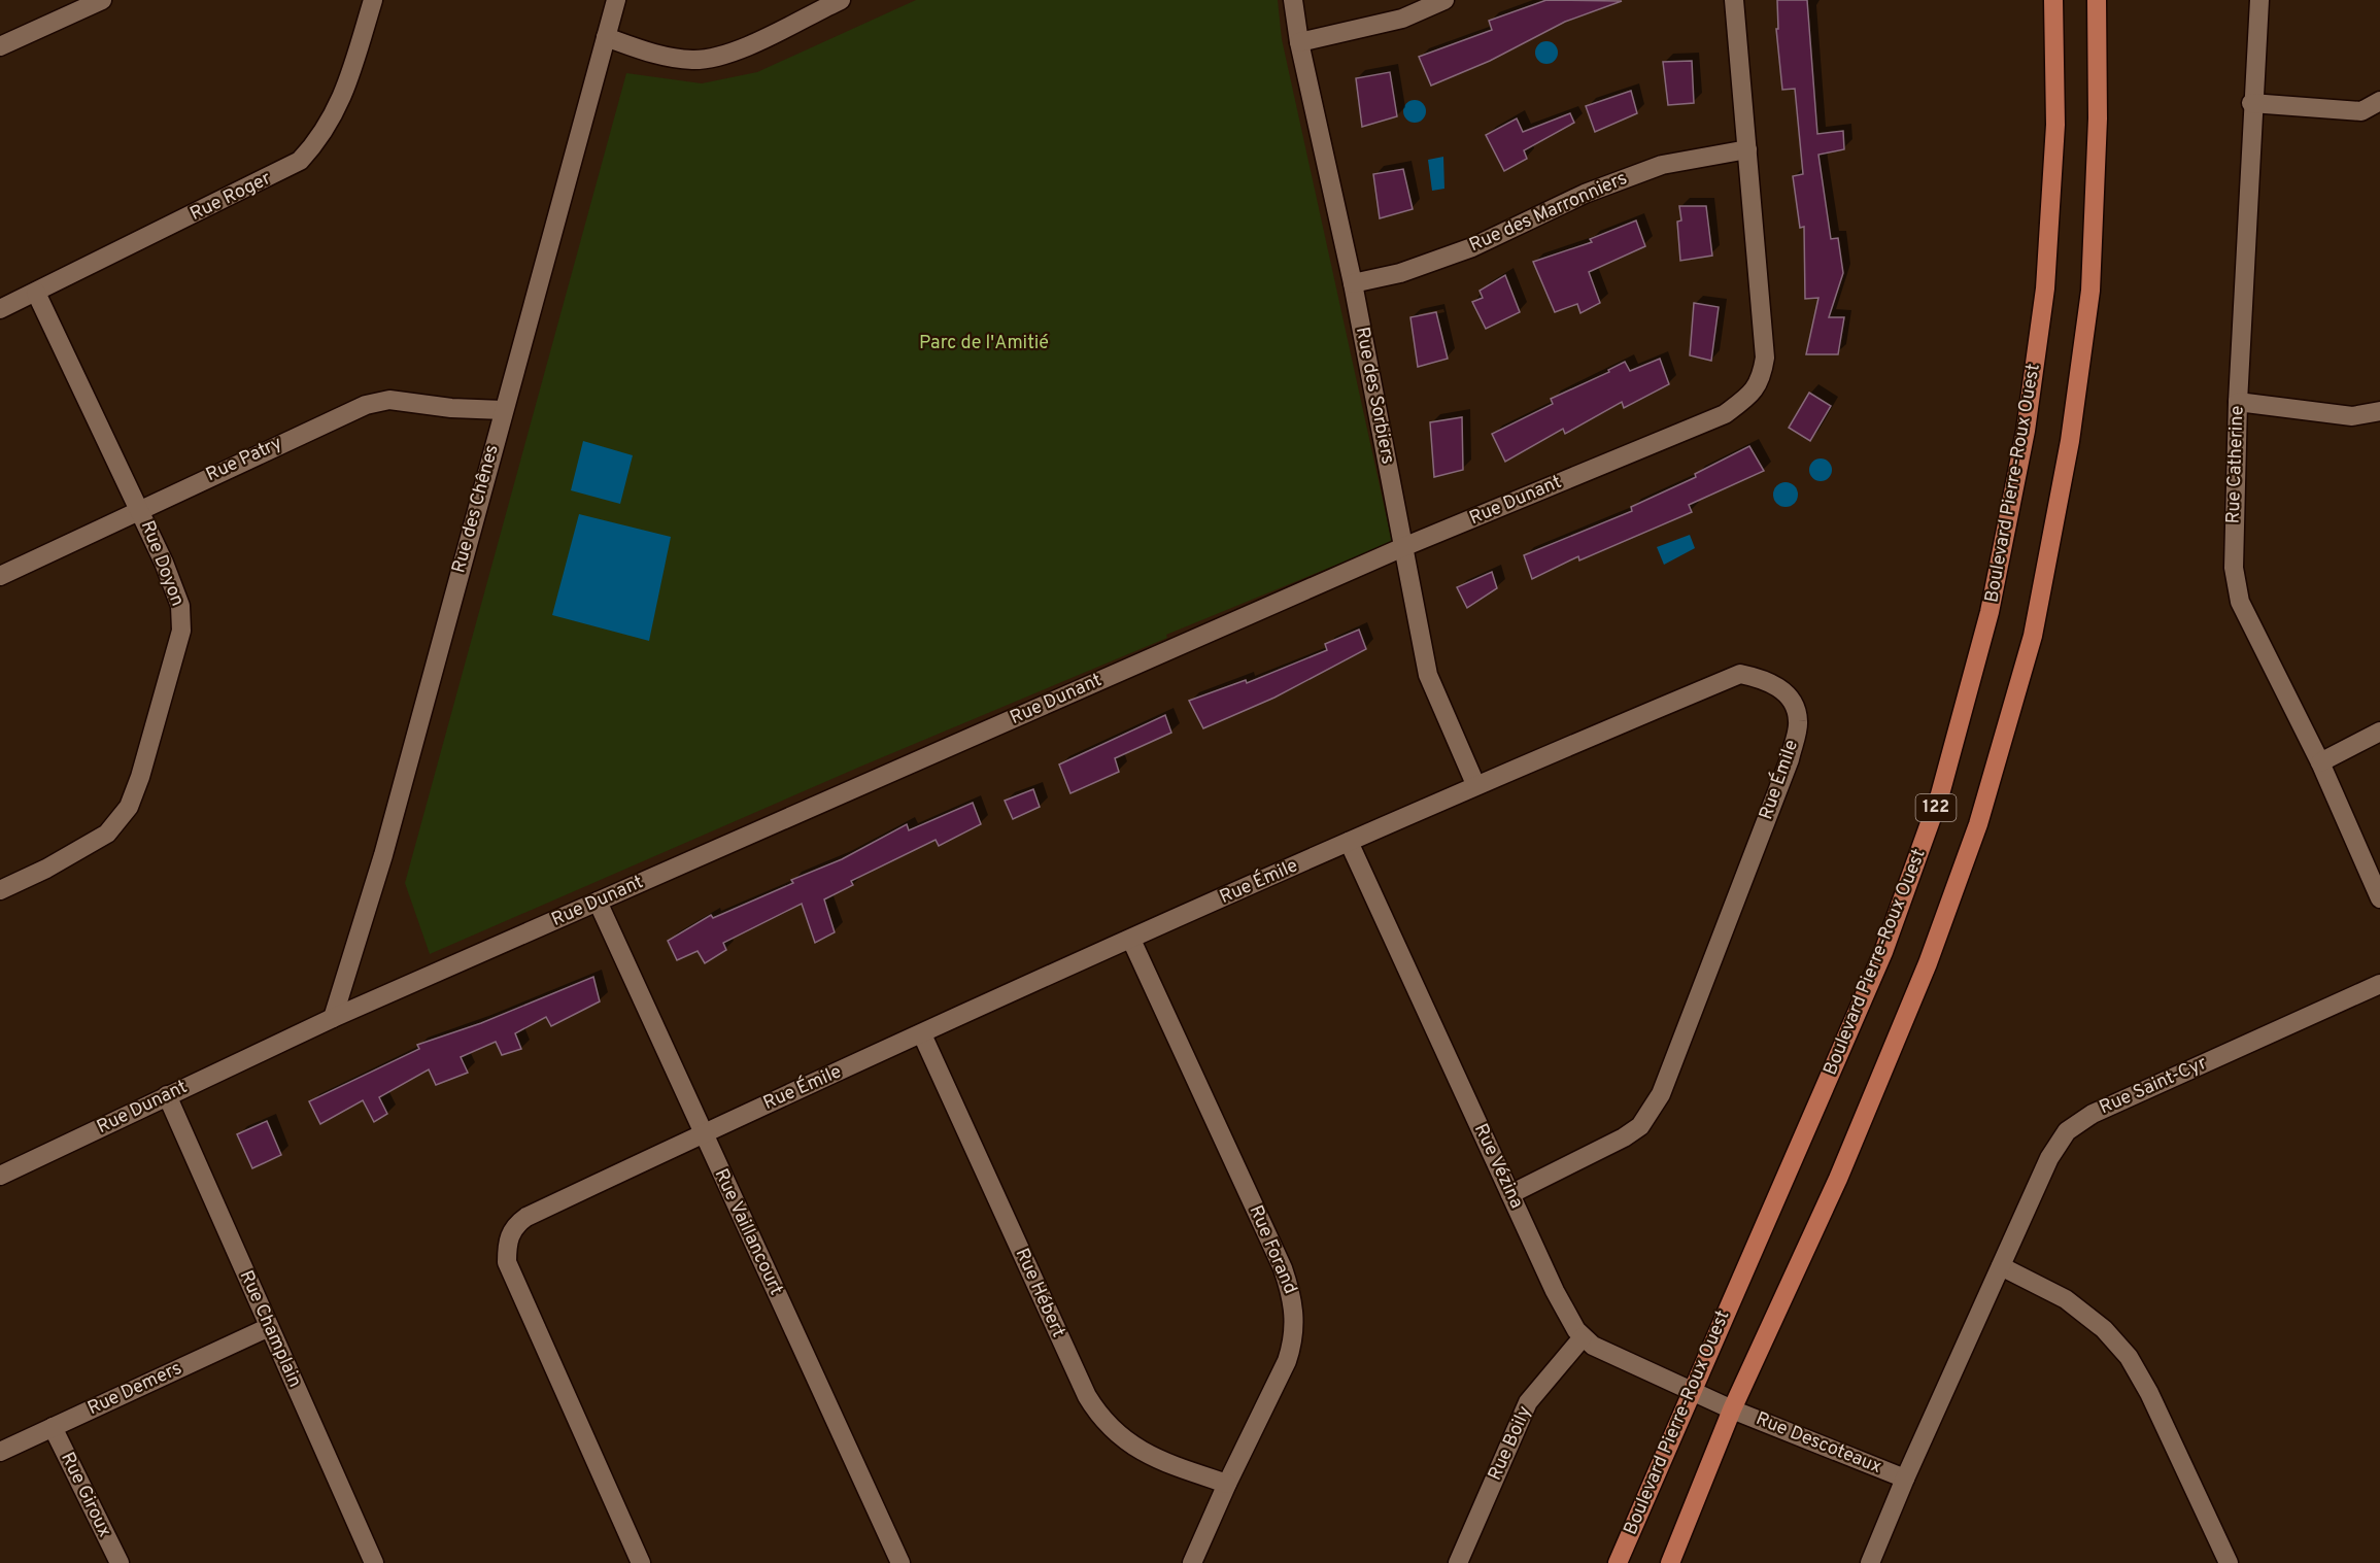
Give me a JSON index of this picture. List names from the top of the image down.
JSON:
{
  "streets": {
    "main road": ["Boulevard Pierre-Roux Ouest", "122"],
    "street": [
      "Rue Roger",
      "Rue des Marronniers",
      "Rue des Sorbiers",
      "Rue Patry",
      "Rue Catherine",
      "Rue Dunant",
      "Rue des Chênes",
      "Rue Doyon",
      "Rue Émile",
      "Rue Saint-Cyr",
      "Rue Vézina",
      "Rue Vaillancourt",
      "Rue Forand",
      "Rue Hébert",
      "Rue Champlain",
      "Rue Demers",
      "Rue Boily",
      "Rue Descoteaux",
      "Rue Giroux"
    ]
  },
  "crossings": [
    ["Rue Roger", "Rue Doyon"],
    ["Rue des Marronniers", "Rue des Sorbiers"],
    ["Rue des Marronniers", "Rue Dunant"],
    ["Rue des Sorbiers", "Rue Dunant"],
    ["Rue des Sorbiers", "Rue Émile"],
    ["Rue Patry", "Rue des Chênes"],
    ["Rue Patry", "Rue Doyon"],
    ["Boulevard Pierre-Roux Ouest", "Rue Vézina"],
    ["Rue Dunant", "Rue des Chênes"],
    ["Rue Dunant", "Rue Vaillancourt"],
    ["Rue Dunant", "Rue Champlain"],
    ["Rue Émile", "Rue Vézina"],
    ["Rue Émile", "Rue Vaillancourt"],
    ["Rue Émile", "Rue Forand"],
    ["Rue Émile", "Rue Hébert"],
    ["122", "Rue Vézina"],
    ["122", "Rue Descoteaux"],
    ["Rue Saint-Cyr", "Rue Descoteaux"],
    ["Rue Vézina", "Rue Boily"],
    ["Rue Vézina", "Rue Descoteaux"],
    ["Rue Forand", "Rue Hébert"],
    ["Rue Champlain", "Rue Demers"],
    ["Rue Demers", "Rue Giroux"]
  ],
  "parks": ["Parc de l'Amitié"]
}
